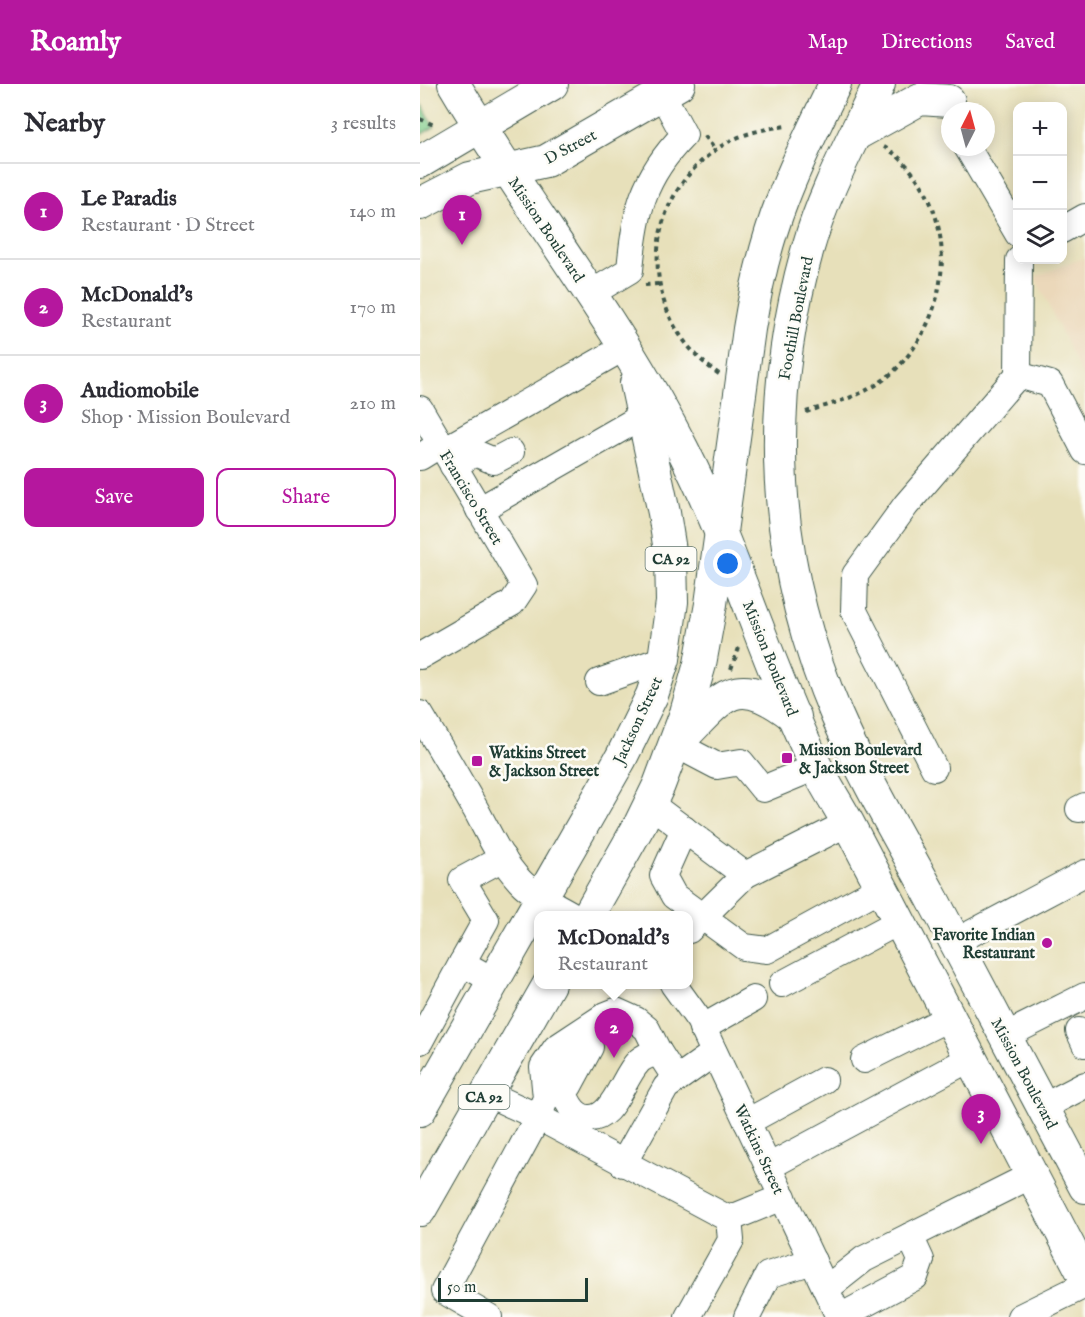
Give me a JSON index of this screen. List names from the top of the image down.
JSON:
{
  "streets": {
    "main road": [
      "D Street",
      "Mission Boulevard",
      "Foothill Boulevard",
      "CA 92",
      "Jackson Street"
    ],
    "street": ["Francisco Street", "Watkins Street"]
  },
  "crossings": [
    ["D Street", "Mission Boulevard"],
    ["Mission Boulevard", "Foothill Boulevard"],
    ["Mission Boulevard", "CA 92"],
    ["Mission Boulevard", "Jackson Street"]
  ],
  "places": {
    "transit": ["Mission Boulevard & Jackson Street", "Watkins Street & Jackson Street"],
    "other": ["Favorite Indian Restaurant"]
  },
  "scale_bar": "50 m",
  "north": "top",
  "page": {
    "header": "Roamly",
    "nav": ["Map", "Directions", "Saved"],
    "heading": ["Nearby", "3 results"],
    "map_buttons": ["+", "−"],
    "list": [
      {
        "mark": "1",
        "name": "Le Paradis",
        "note": "Restaurant · D Street",
        "value": "140 m"
      },
      {
        "mark": "2",
        "name": "McDonald's",
        "note": "Restaurant",
        "value": "170 m"
      },
      {
        "mark": "3",
        "name": "Audiomobile",
        "note": "Shop · Mission Boulevard",
        "value": "210 m"
      }
    ],
    "pins": ["1", "2", "3"],
    "buttons": ["Save", "Share"],
    "popup": ["McDonald's", "Restaurant"],
    "scale": "50 m"
  }
}
